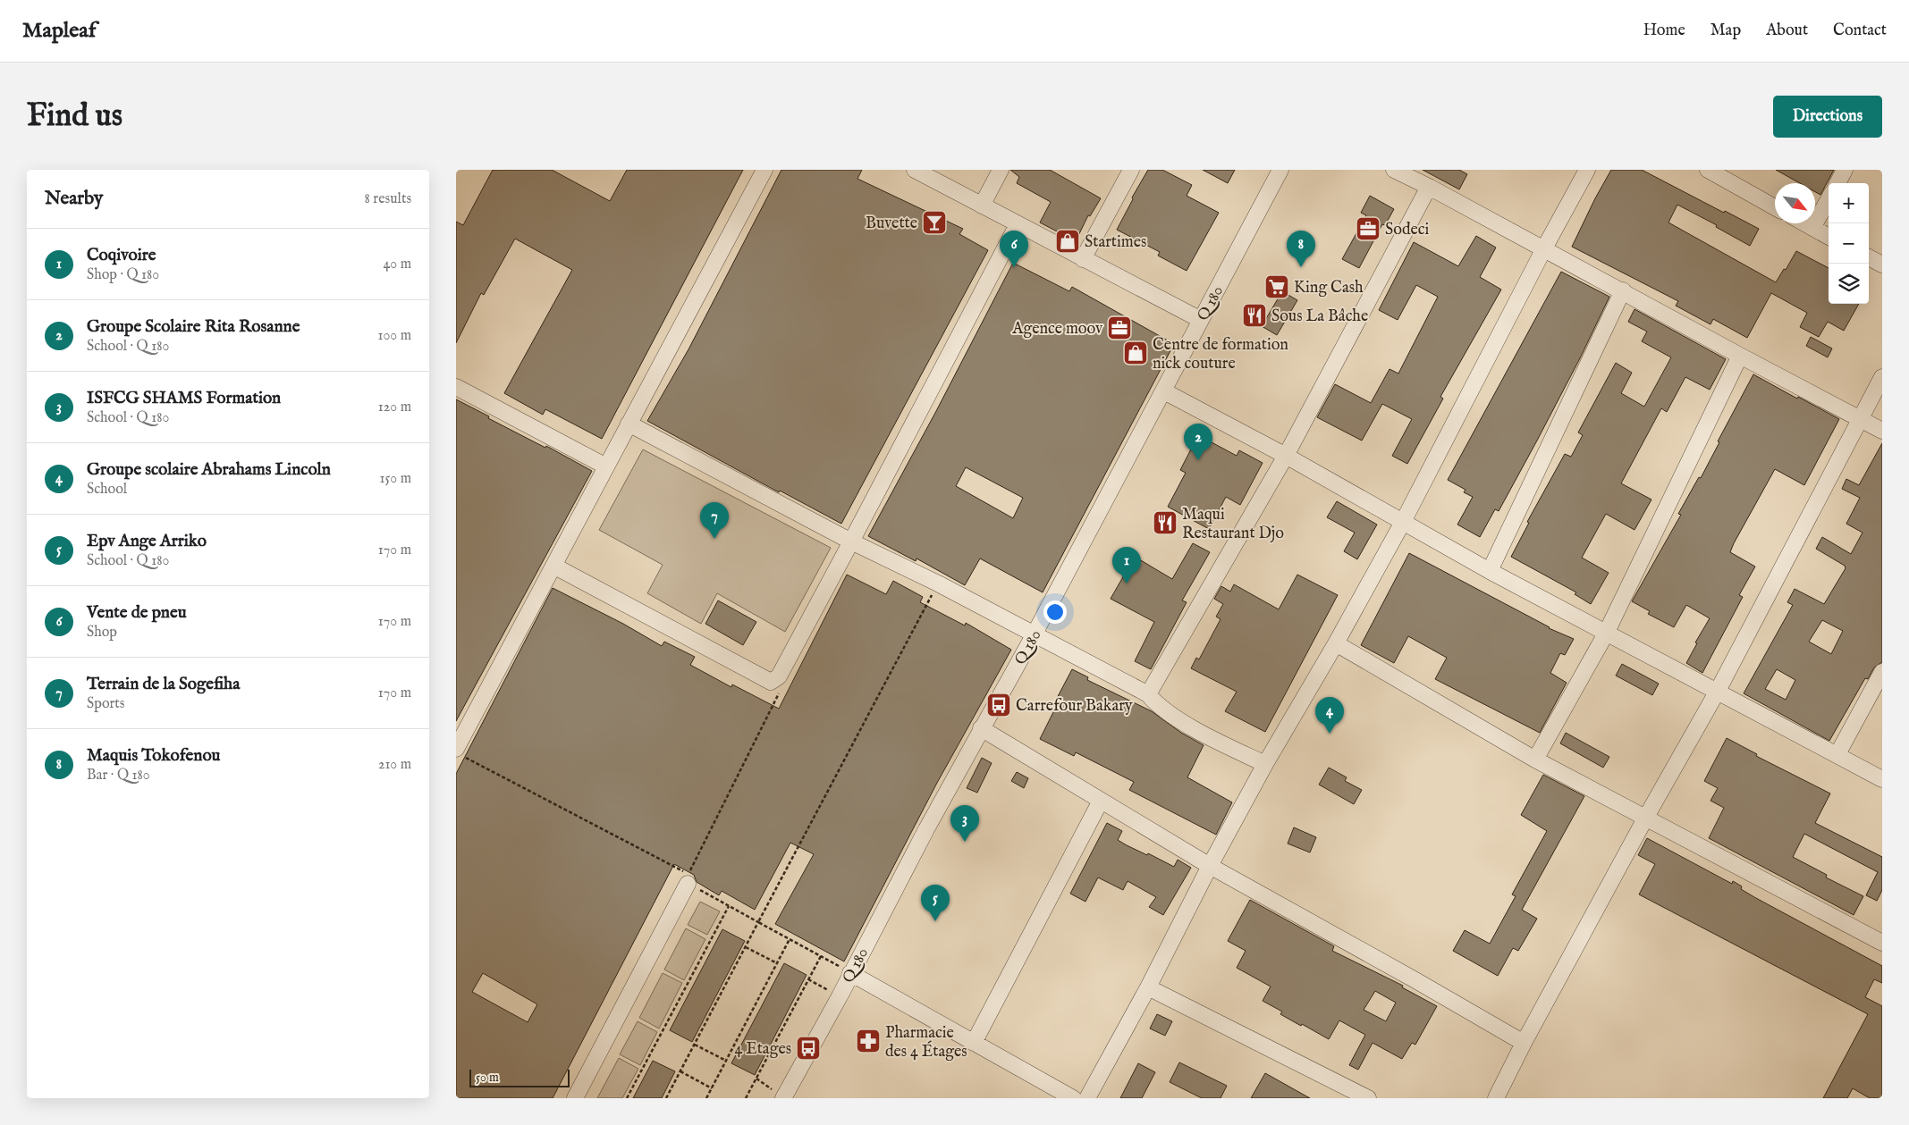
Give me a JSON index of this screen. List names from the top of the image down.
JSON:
{
  "streets": {
    "street": ["Q 180"]
  },
  "places": {
    "bar": ["Buvette"],
    "office": ["Sodeci", "Agence moov"],
    "shop": ["Startimes", "Centre de formation nick couture"],
    "supermarket": ["King Cash"],
    "restaurant": ["Sous La Bâche", "Maqui Restaurant Djo"],
    "bus stop": ["Carrefour Bakary", "4 Etages"],
    "pharmacy": ["Pharmacie des 4 Étages"]
  },
  "scale_bar": "50 m",
  "north": "bottom right",
  "page": {
    "header": "Mapleaf",
    "nav": [
      "Home",
      "Map",
      "About",
      "Contact"
    ],
    "buttons": "Directions",
    "title": "Find us",
    "heading": ["Nearby", "8 results"],
    "map_buttons": ["+", "−"],
    "list": [
      {
        "mark": "1",
        "name": "Coqivoire",
        "note": "Shop · Q 180",
        "value": "40 m"
      },
      {
        "mark": "2",
        "name": "Groupe Scolaire Rita Rosanne",
        "note": "School · Q 180",
        "value": "100 m"
      },
      {
        "mark": "3",
        "name": "ISFCG SHAMS Formation",
        "note": "School · Q 180",
        "value": "120 m"
      },
      {
        "mark": "4",
        "name": "Groupe scolaire Abrahams Lincoln",
        "note": "School",
        "value": "150 m"
      },
      {
        "mark": "5",
        "name": "Epv Ange Arriko",
        "note": "School · Q 180",
        "value": "170 m"
      },
      {
        "mark": "6",
        "name": "Vente de pneu",
        "note": "Shop",
        "value": "170 m"
      },
      {
        "mark": "7",
        "name": "Terrain de la Sogefiha",
        "note": "Sports",
        "value": "170 m"
      },
      {
        "mark": "8",
        "name": "Maquis Tokofenou",
        "note": "Bar · Q 180",
        "value": "210 m"
      }
    ],
    "pins": [
      "6",
      "8",
      "2",
      "7",
      "1",
      "4",
      "3",
      "5"
    ],
    "scale": "50 m"
  }
}
